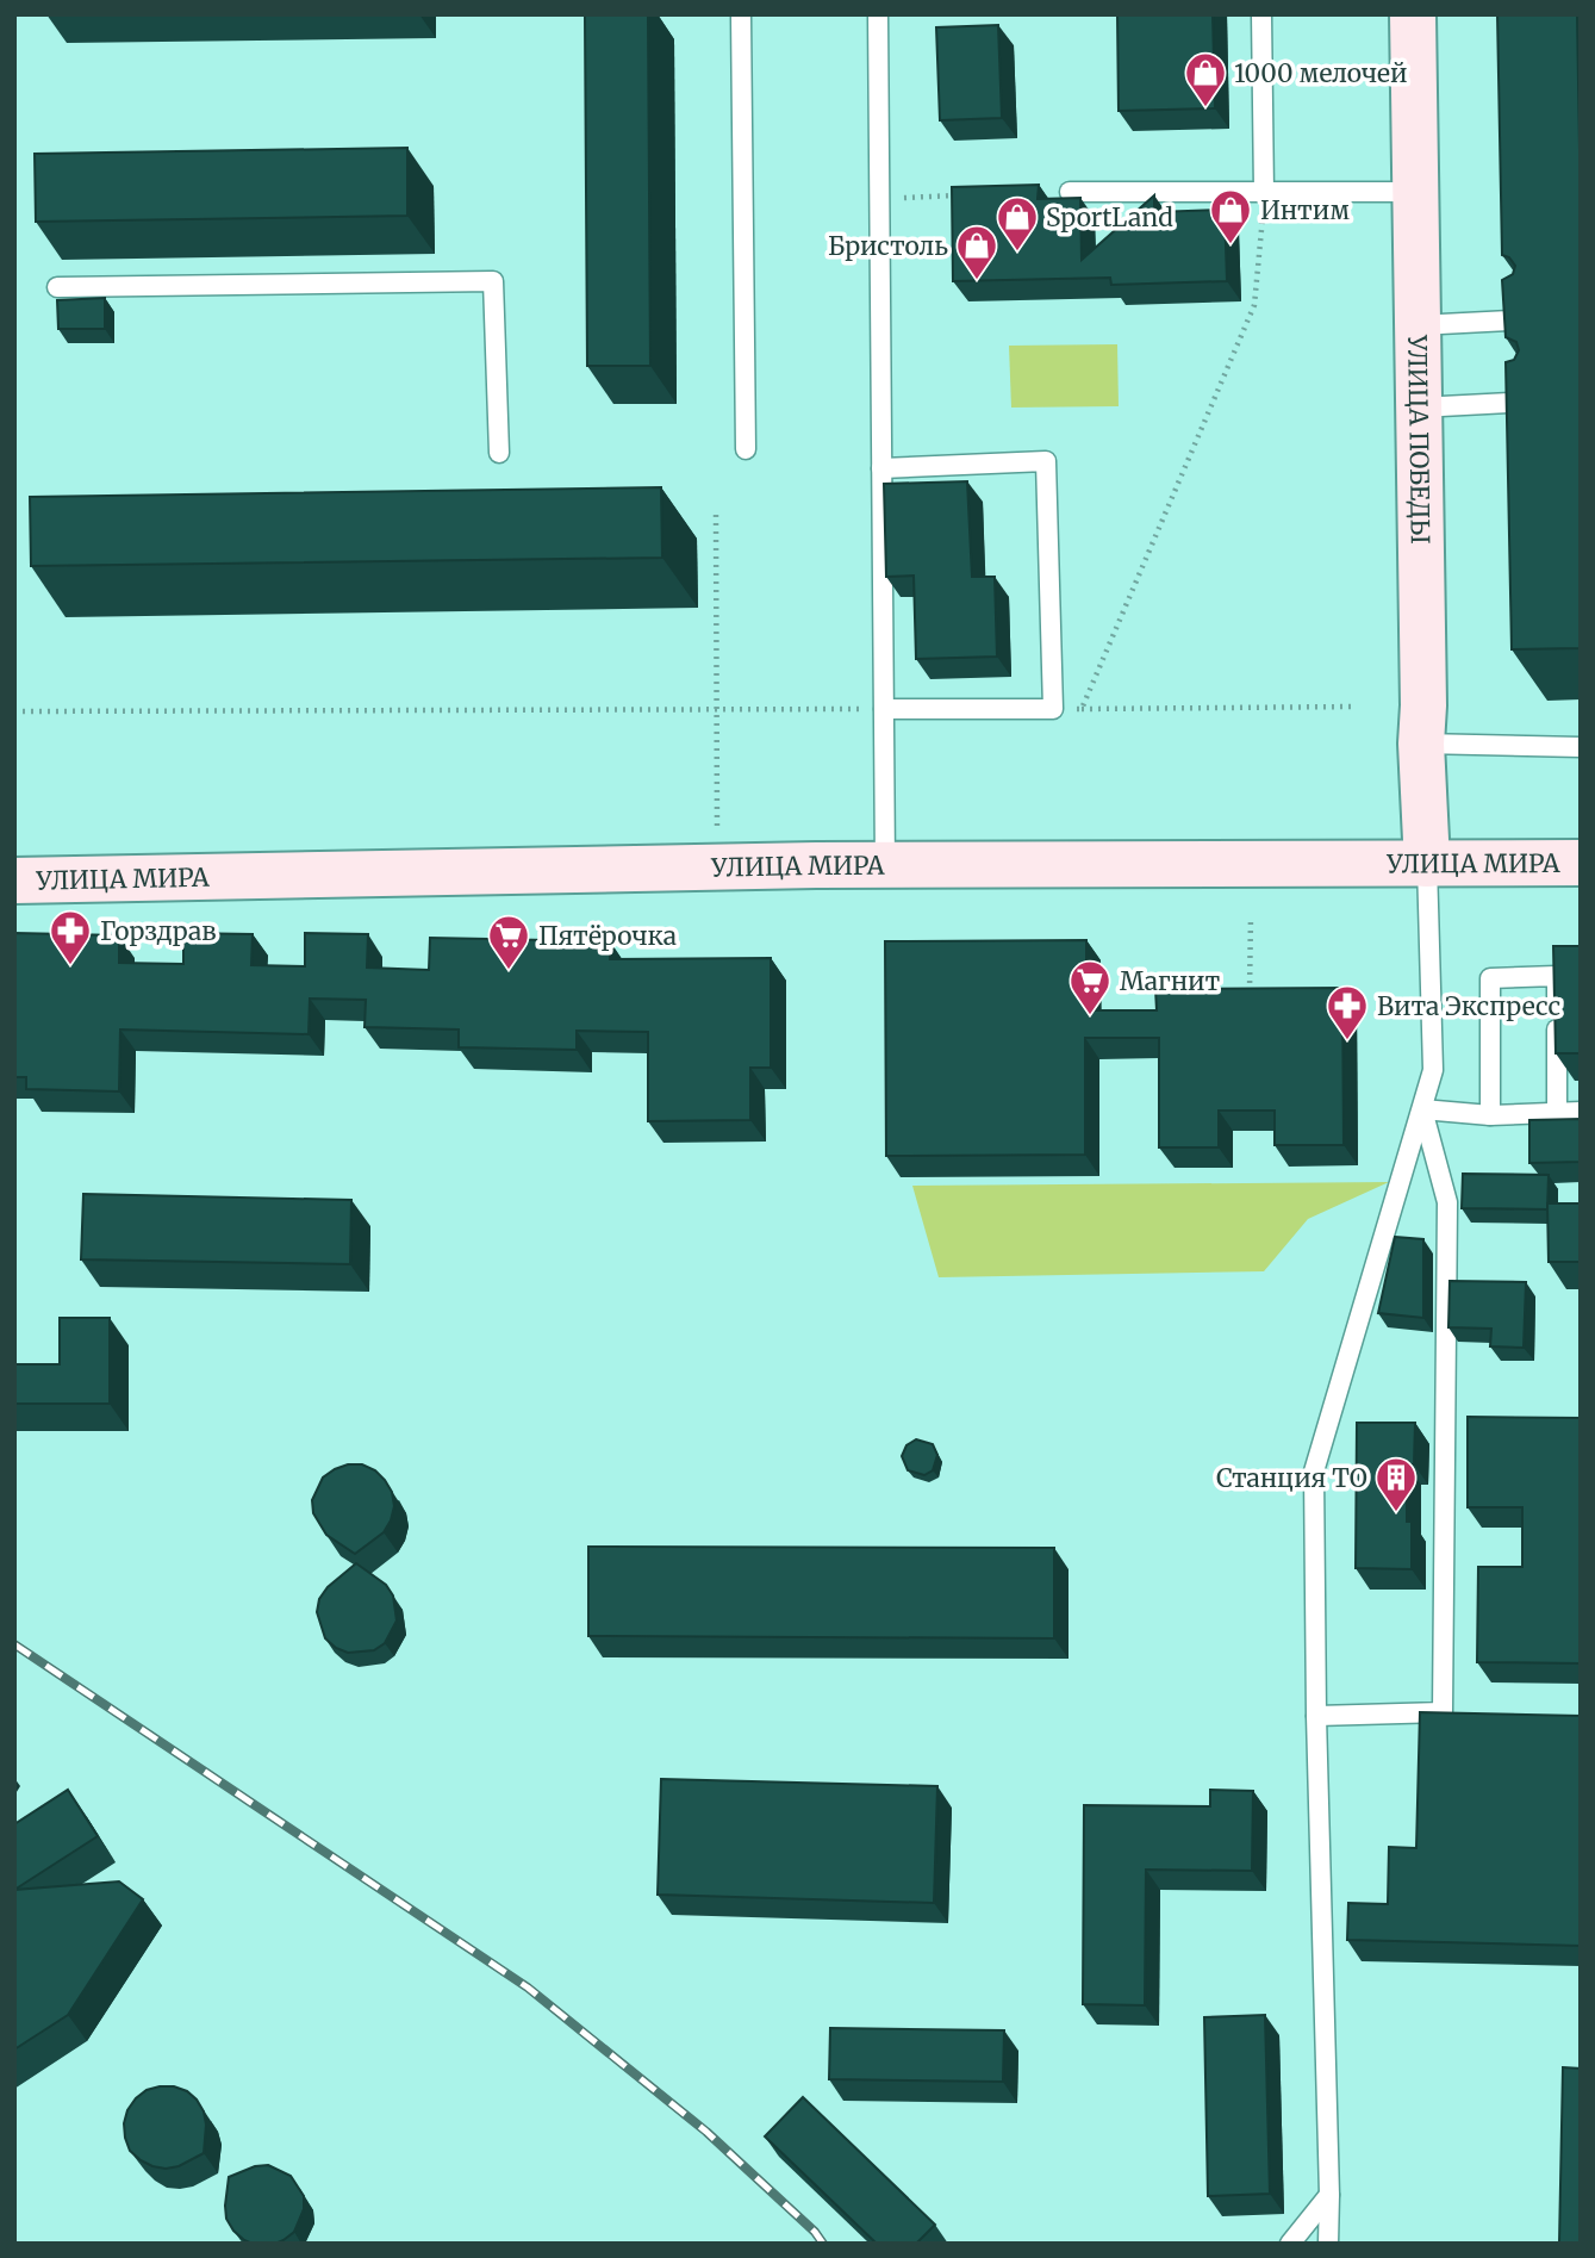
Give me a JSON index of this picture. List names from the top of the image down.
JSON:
{
  "streets": {
    "main road": ["УЛИЦА ПОБЕДЫ", "УЛИЦА МИРА"]
  },
  "crossings": [
    ["УЛИЦА ПОБЕДЫ", "УЛИЦА МИРА"]
  ],
  "places": {
    "shop": [
      "1000 мелочей",
      "Интим",
      "SportLand",
      "Бристоль"
    ],
    "pharmacy": ["Горздрав", "Вита Экспресс"],
    "supermarket": ["Пятёрочка", "Магнит"],
    "building": ["Станция ТО"]
  }
}
